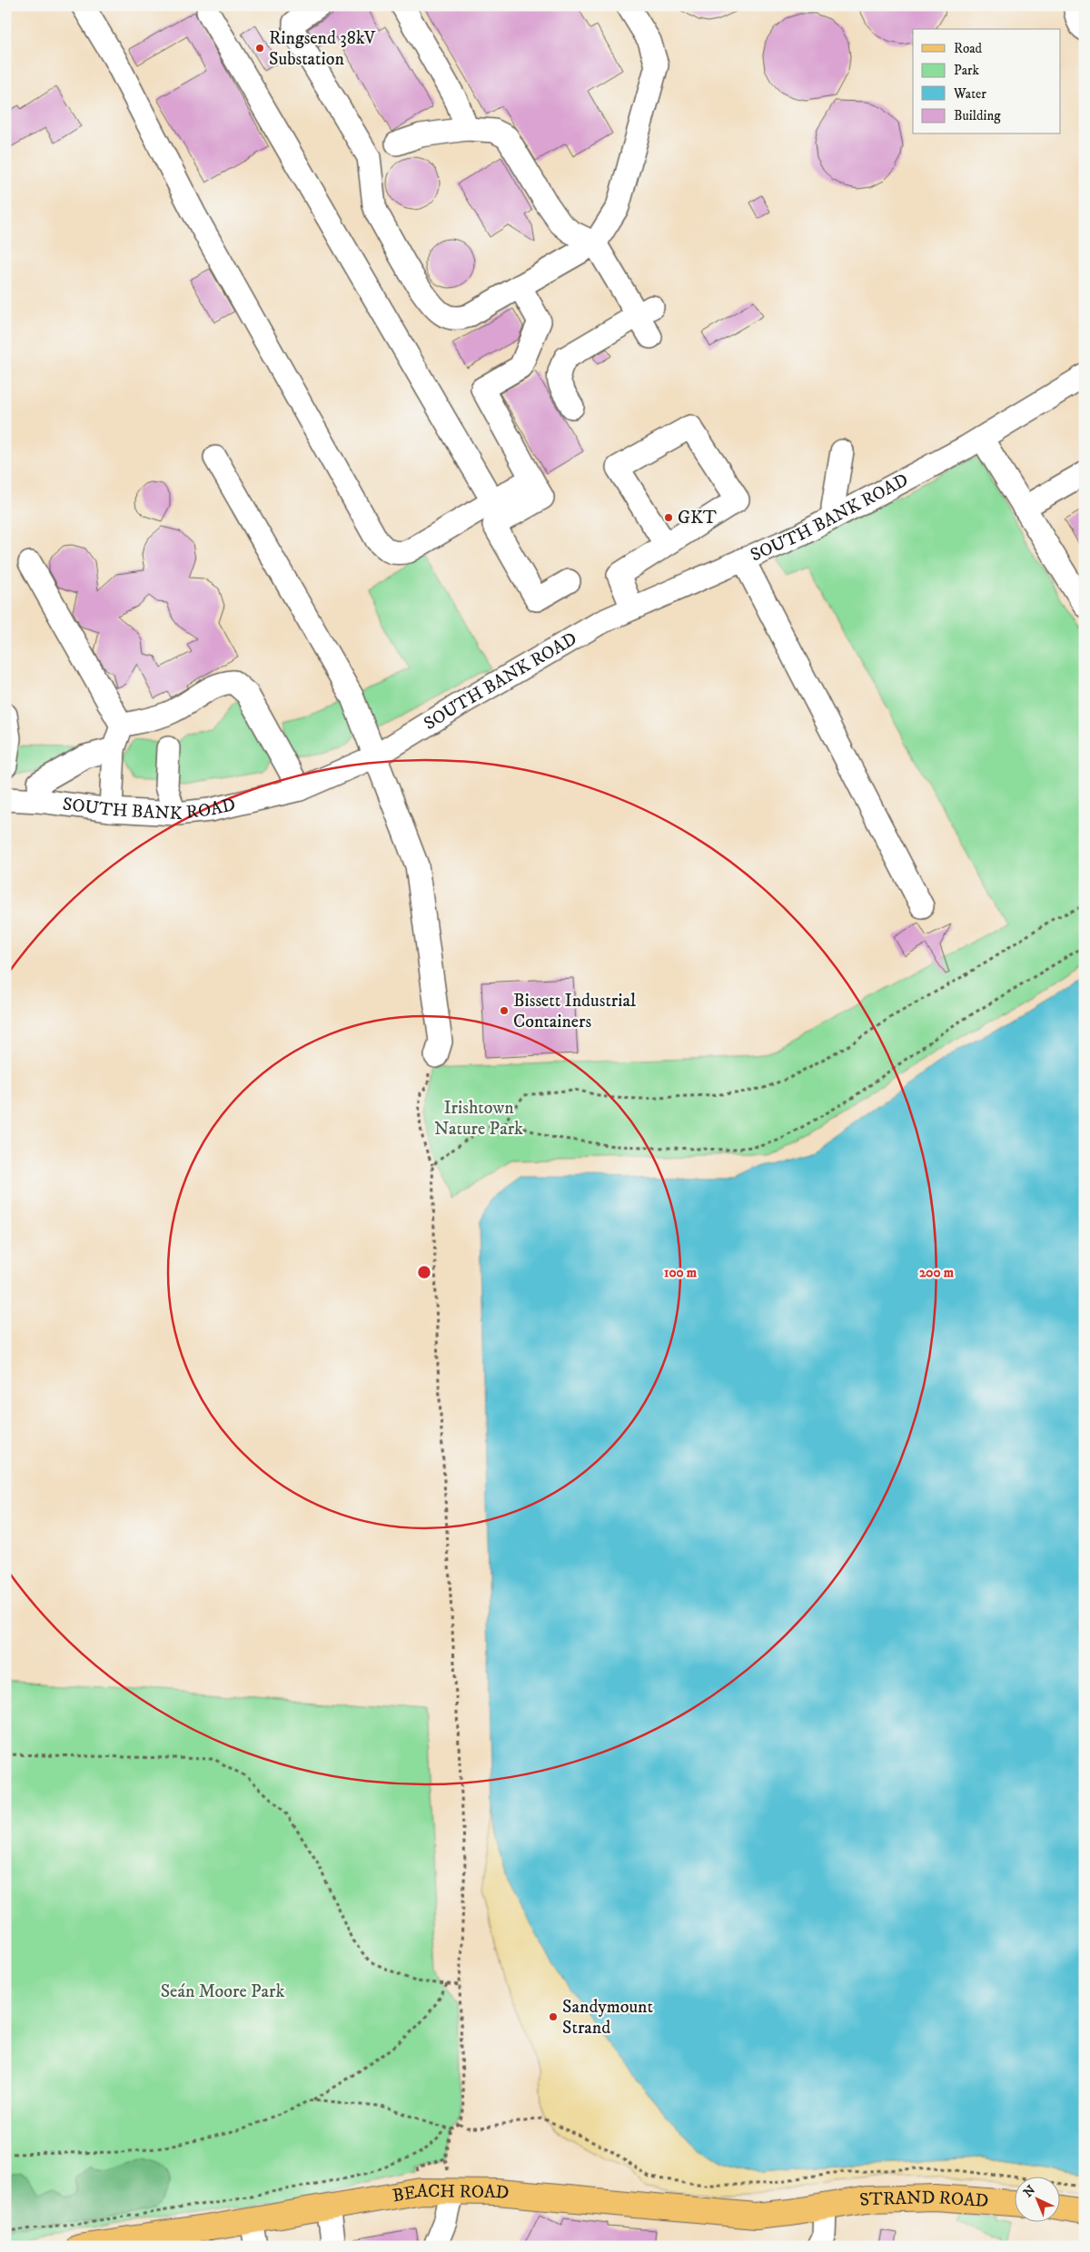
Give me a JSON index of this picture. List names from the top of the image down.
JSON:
{
  "streets": {
    "main road": ["BEACH ROAD", "STRAND ROAD"],
    "street": ["SOUTH BANK ROAD"]
  },
  "crossings": [
    ["BEACH ROAD", "STRAND ROAD"]
  ],
  "parks": ["Irishtown Nature Park", "Seán Moore Park"],
  "places": [
    "Ringsend 38kV Substation",
    "GKT",
    "Bissett Industrial Containers",
    "Sandymount Strand"
  ],
  "legend": [
    "Road",
    "Park",
    "Water",
    "Building"
  ],
  "north": "top left",
  "rings": ["100 m", "200 m"]
}
